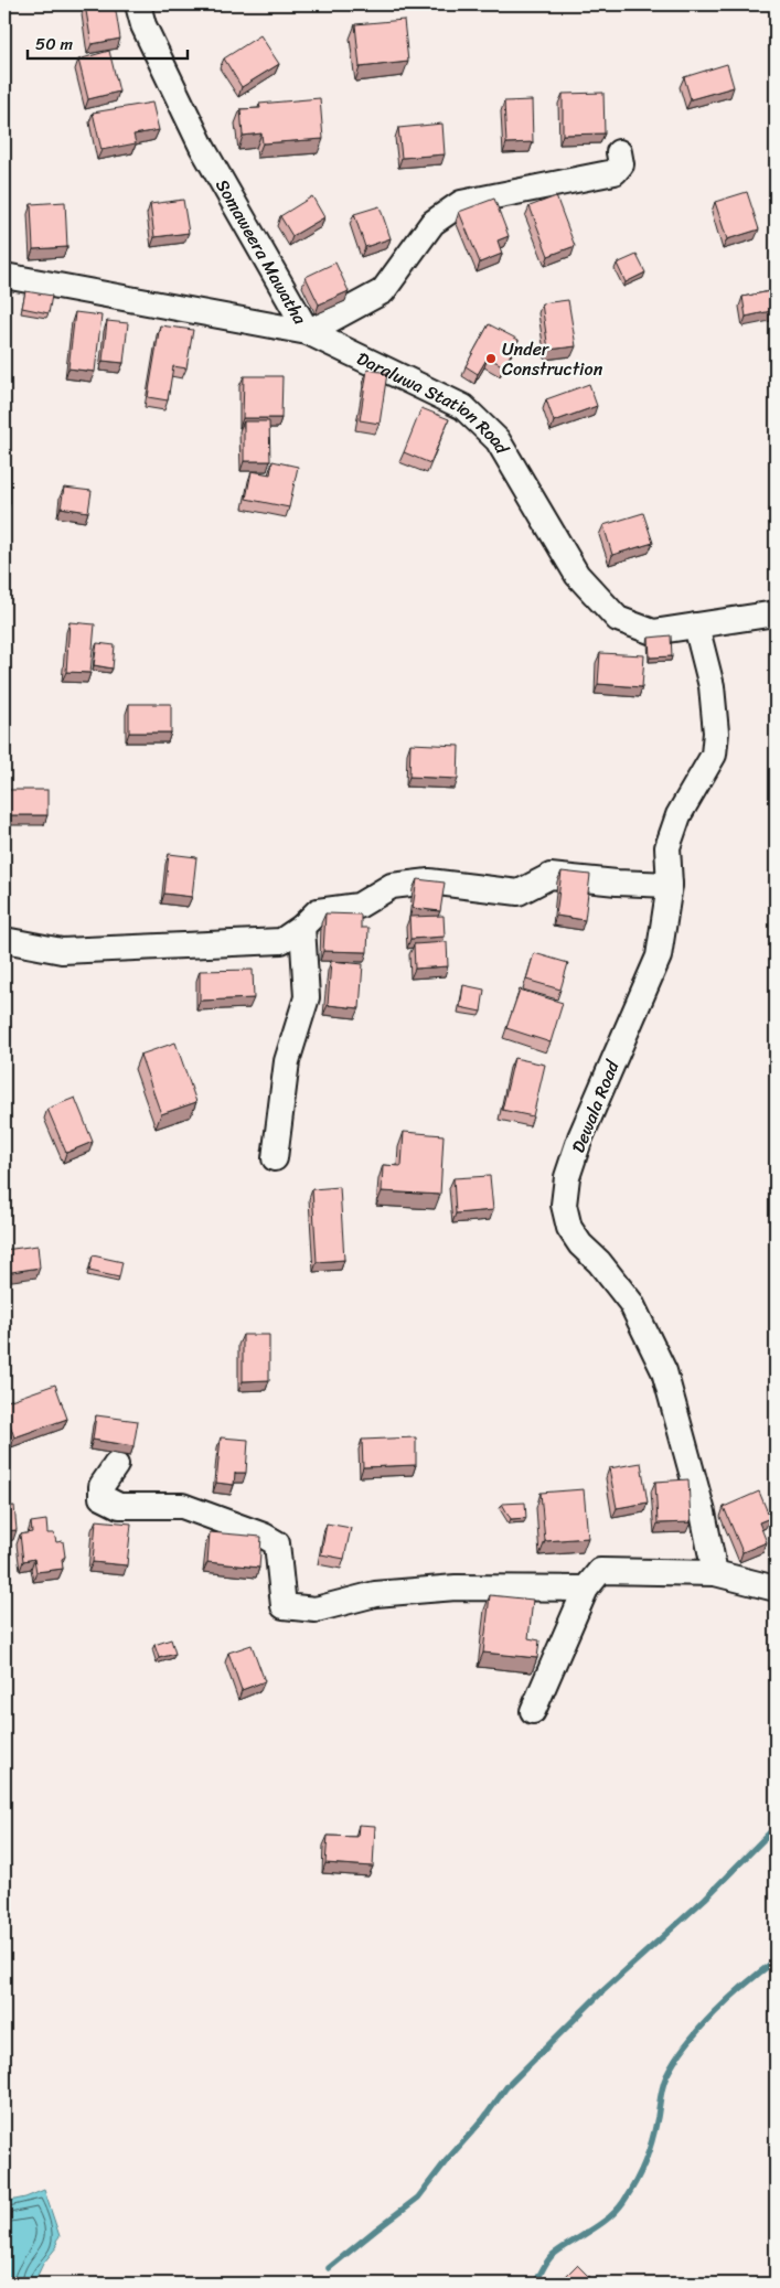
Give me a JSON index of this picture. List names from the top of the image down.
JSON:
{
  "streets": {
    "street": ["Somaweera Mawatha", "Daraluwa Station Road", "Dewala Road"]
  },
  "crossings": [
    ["Somaweera Mawatha", "Daraluwa Station Road"],
    ["Daraluwa Station Road", "Dewala Road"]
  ],
  "places": ["Under Construction"],
  "scale_bar": "50 m"
}
